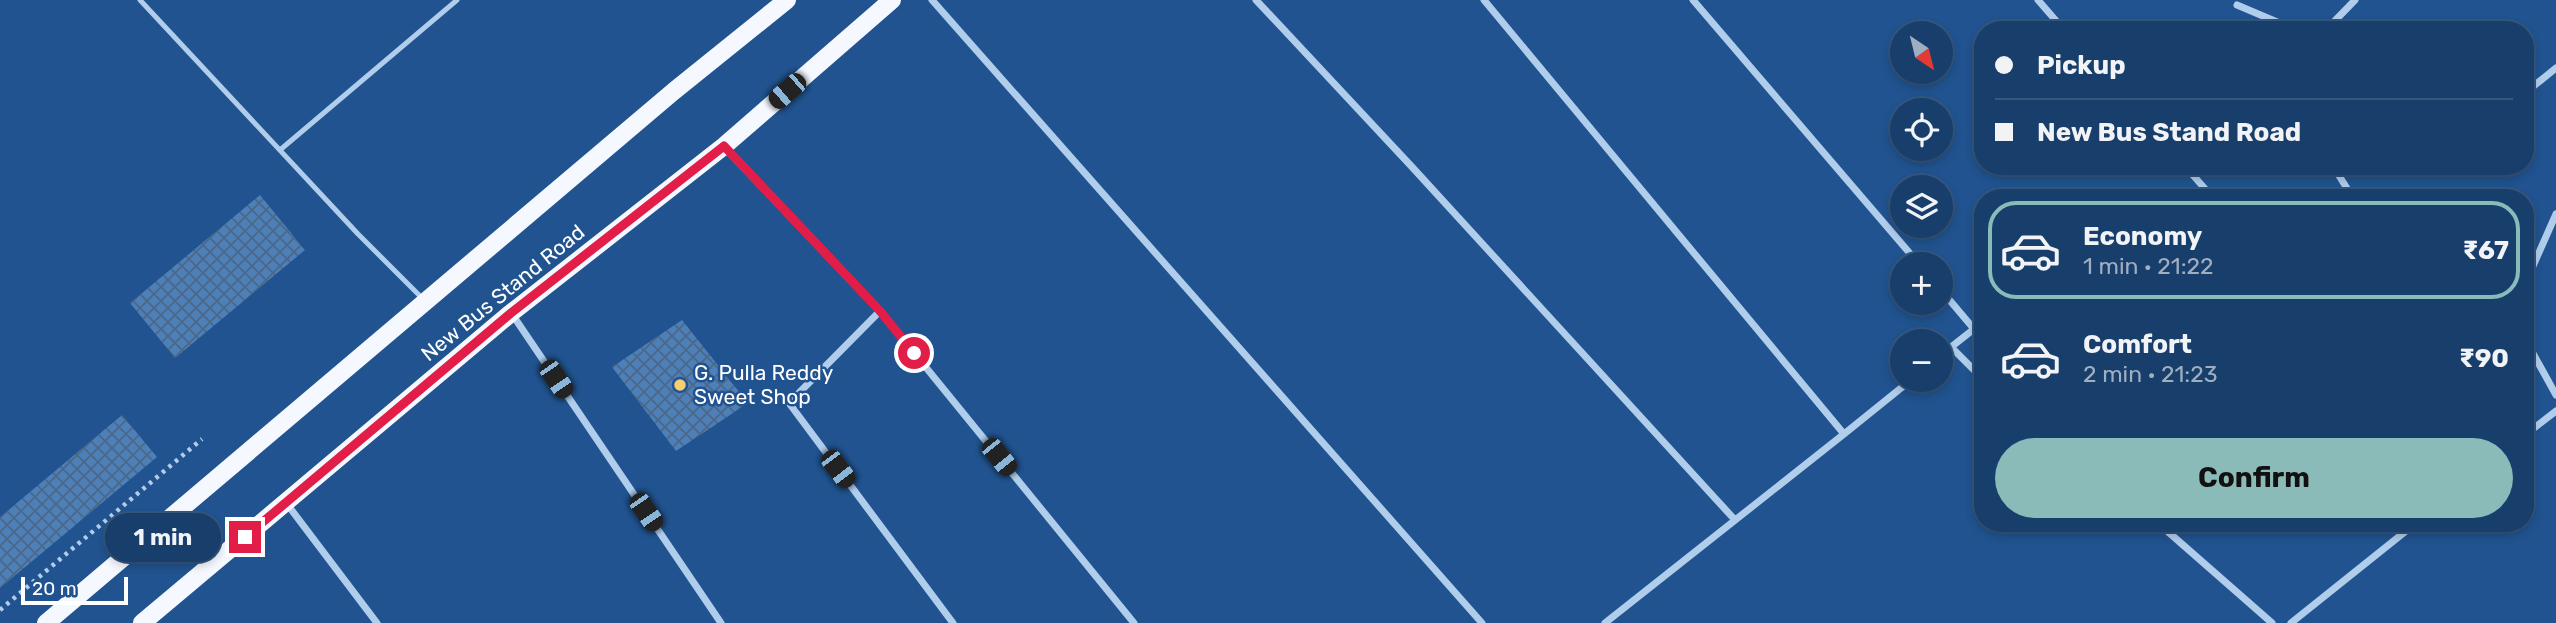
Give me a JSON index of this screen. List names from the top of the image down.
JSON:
{
  "streets": {
    "main road": ["New Bus Stand Road"]
  },
  "places": ["G. Pulla Reddy Sweet Shop"],
  "scale_bar": "20 m",
  "north": "bottom right",
  "page": {
    "map_buttons": ["+", "−"],
    "banner": ["Pickup", "New Bus Stand Road"],
    "list": [
      {
        "name": "Economy",
        "note": "1 min · 21:22",
        "value": "₹67"
      },
      {
        "name": "Comfort",
        "note": "2 min · 21:23",
        "value": "₹90"
      }
    ],
    "buttons": "Confirm",
    "bubble": "1 min",
    "scale": "20 m"
  }
}
